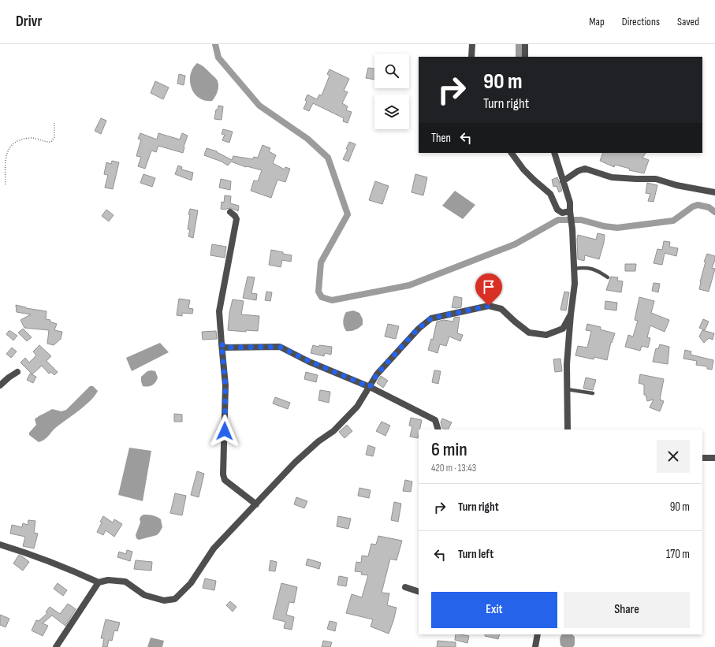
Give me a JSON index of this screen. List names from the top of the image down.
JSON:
{
  "page": {
    "header": "Drivr",
    "nav": ["Map", "Directions", "Saved"],
    "turn": ["90 m", "Turn right"],
    "then": "Then",
    "heading": ["6 min", "420 m · 13:43"],
    "list": [
      {
        "name": "Turn right",
        "value": "90 m"
      },
      {
        "name": "Turn left",
        "value": "170 m"
      }
    ],
    "buttons": ["Exit", "Share"]
  }
}
